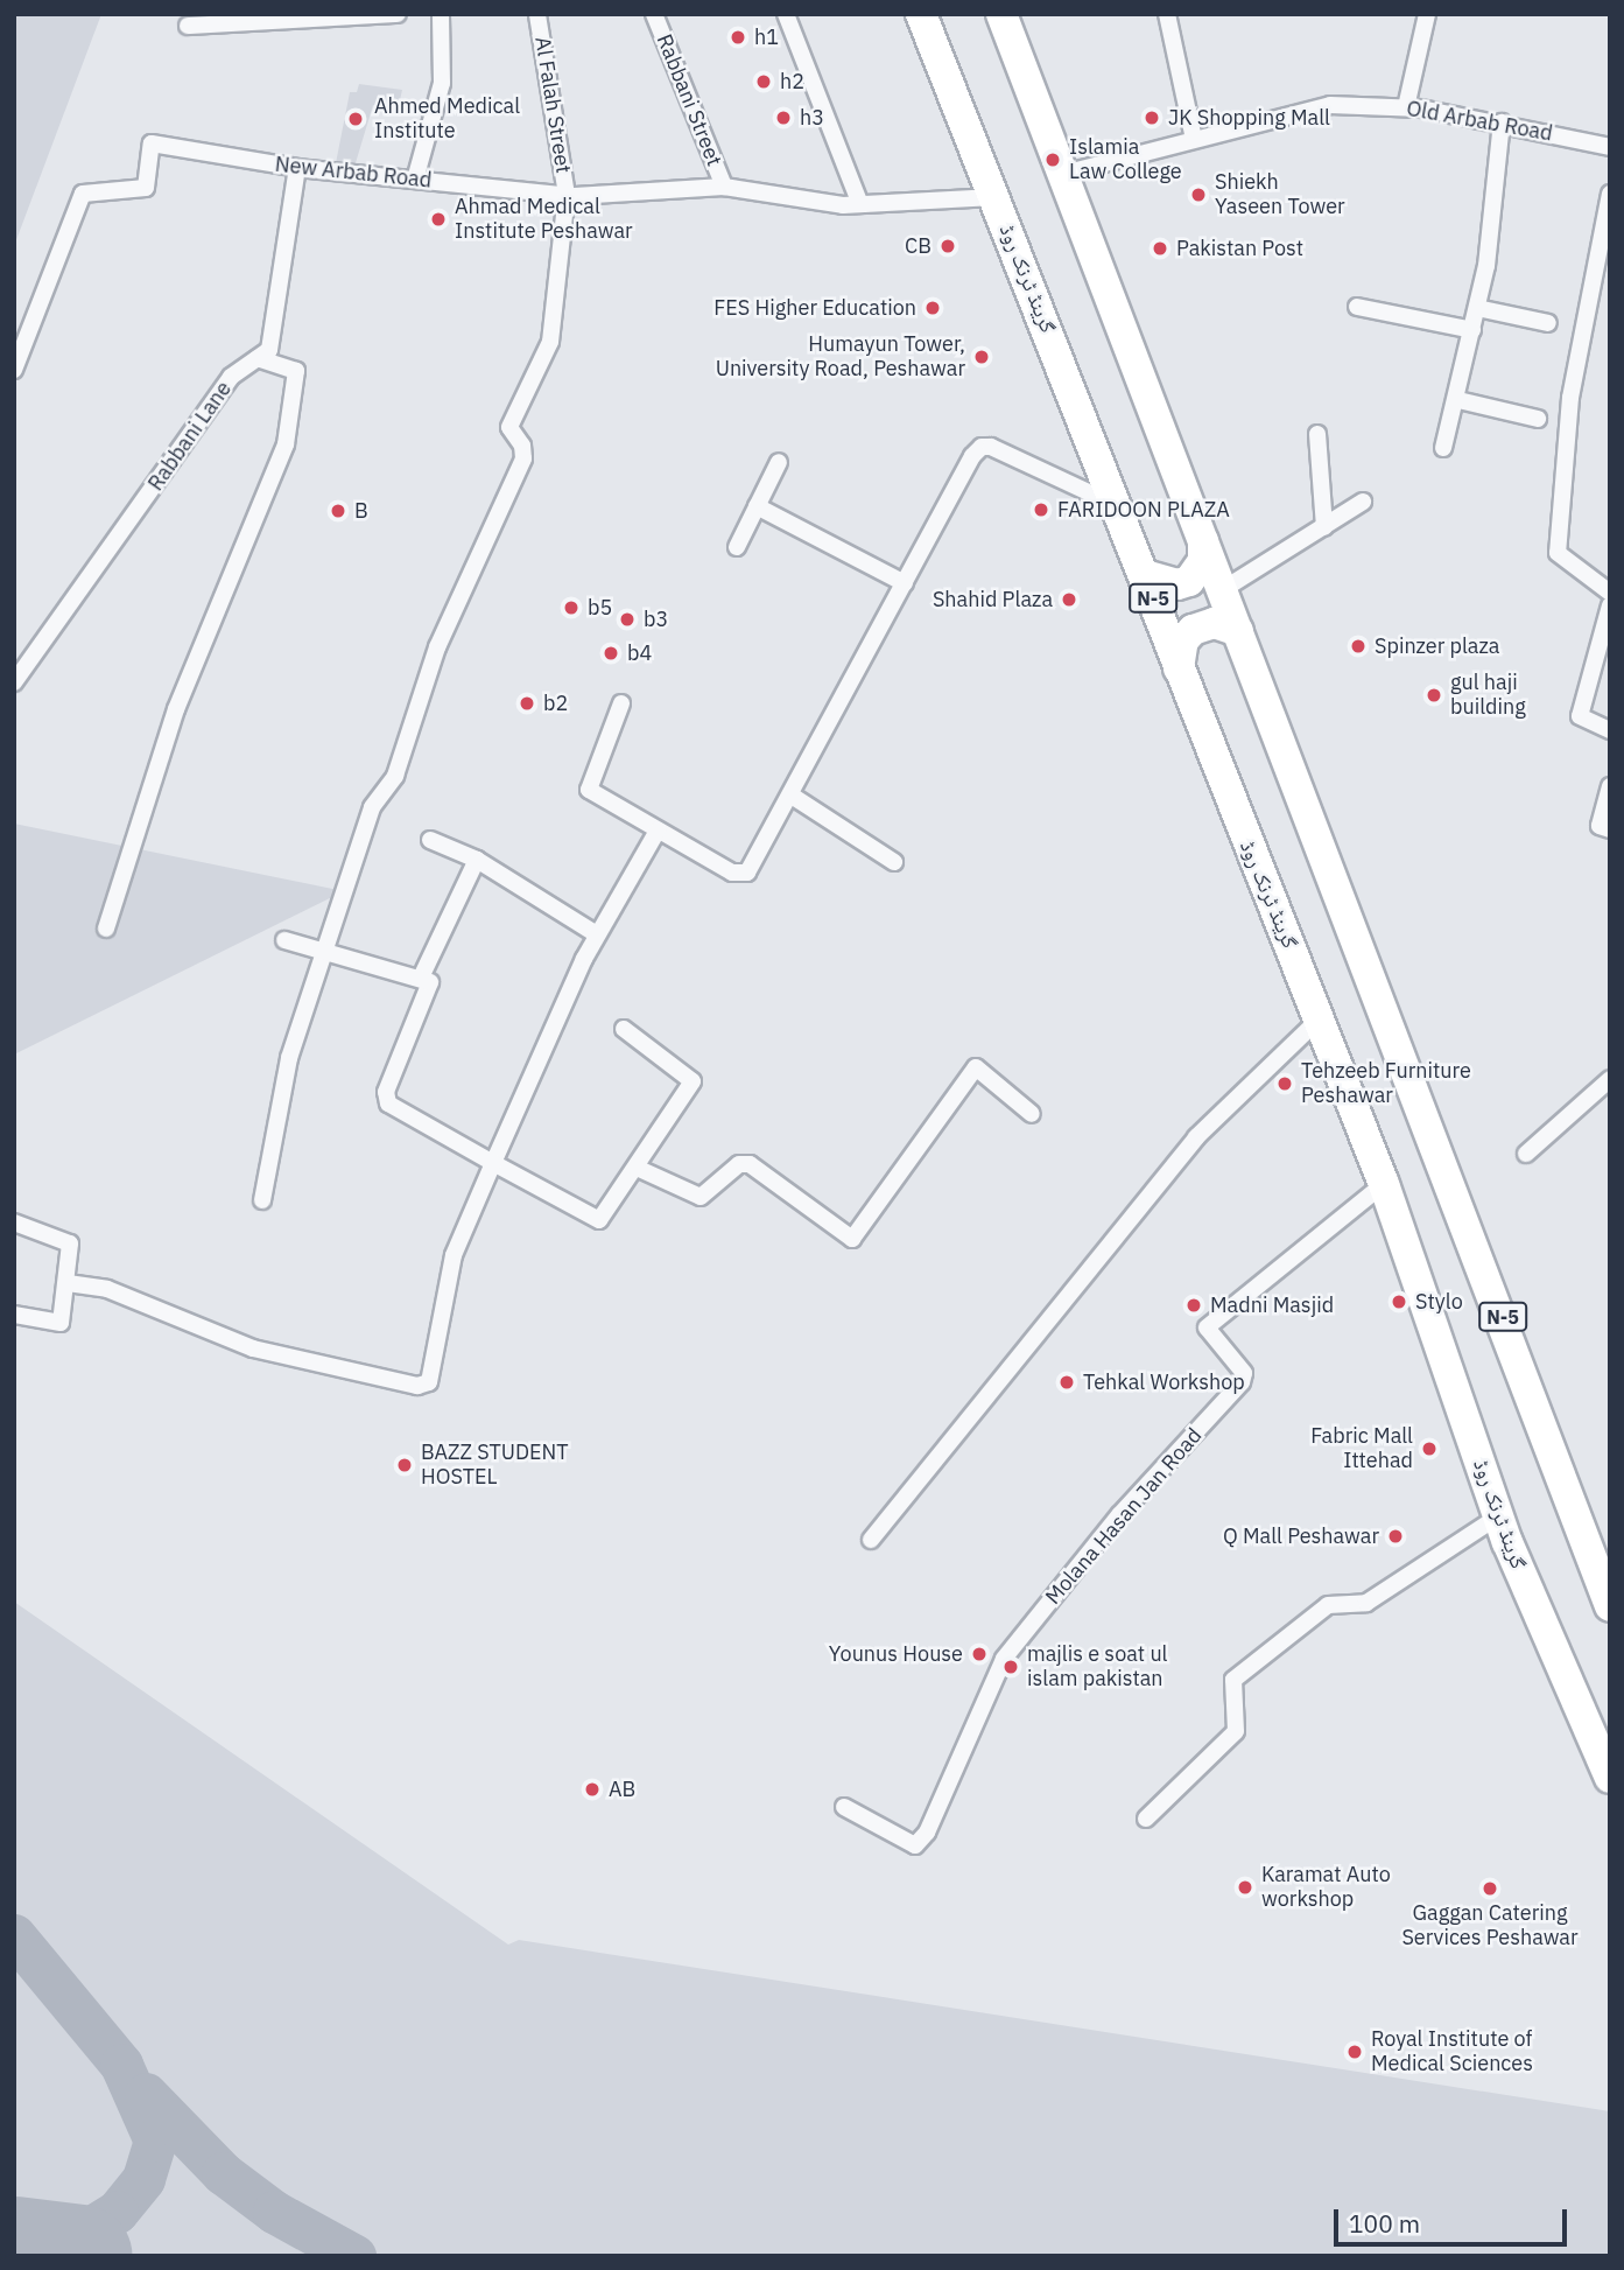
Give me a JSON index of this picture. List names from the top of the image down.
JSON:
{
  "streets": {
    "highway": ["گرینڈ ٹرنک روڈ", "N-5"],
    "street": [
      "Rabbani Street",
      "Al Falah Street",
      "Old Arbab Road",
      "New Arbab Road",
      "Rabbani Lane",
      "Molana Hasan Jan Road"
    ]
  },
  "crossings": [
    ["Rabbani Street", "New Arbab Road"],
    ["Al Falah Street", "New Arbab Road"],
    ["Old Arbab Road", "N-5"],
    ["New Arbab Road", "گرینڈ ٹرنک روڈ"],
    ["New Arbab Road", "Rabbani Lane"],
    ["گرینڈ ٹرنک روڈ", "Molana Hasan Jan Road"]
  ],
  "places": [
    "h1",
    "h2",
    "h3",
    "JK Shopping Mall",
    "Ahmed Medical Institute",
    "Islamia Law College",
    "Shiekh Yaseen Tower",
    "Ahmad Medical Institute Peshawar",
    "CB",
    "Pakistan Post",
    "FES Higher Education",
    "Humayun Tower, University Road, Peshawar",
    "FARIDOON PLAZA",
    "B",
    "Shahid Plaza",
    "b5",
    "b3",
    "Spinzer plaza",
    "b4",
    "gul haji building",
    "b2",
    "Tehzeeb Furniture Peshawar",
    "Stylo",
    "Madni Masjid",
    "Tehkal Workshop",
    "Fabric Mall Ittehad",
    "BAZZ STUDENT HOSTEL",
    "Q Mall Peshawar",
    "Younus House",
    "majlis e soat ul islam pakistan",
    "AB",
    "Karamat Auto workshop",
    "Gaggan Catering Services Peshawar",
    "Royal Institute of Medical Sciences"
  ],
  "scale_bar": "100 m"
}
